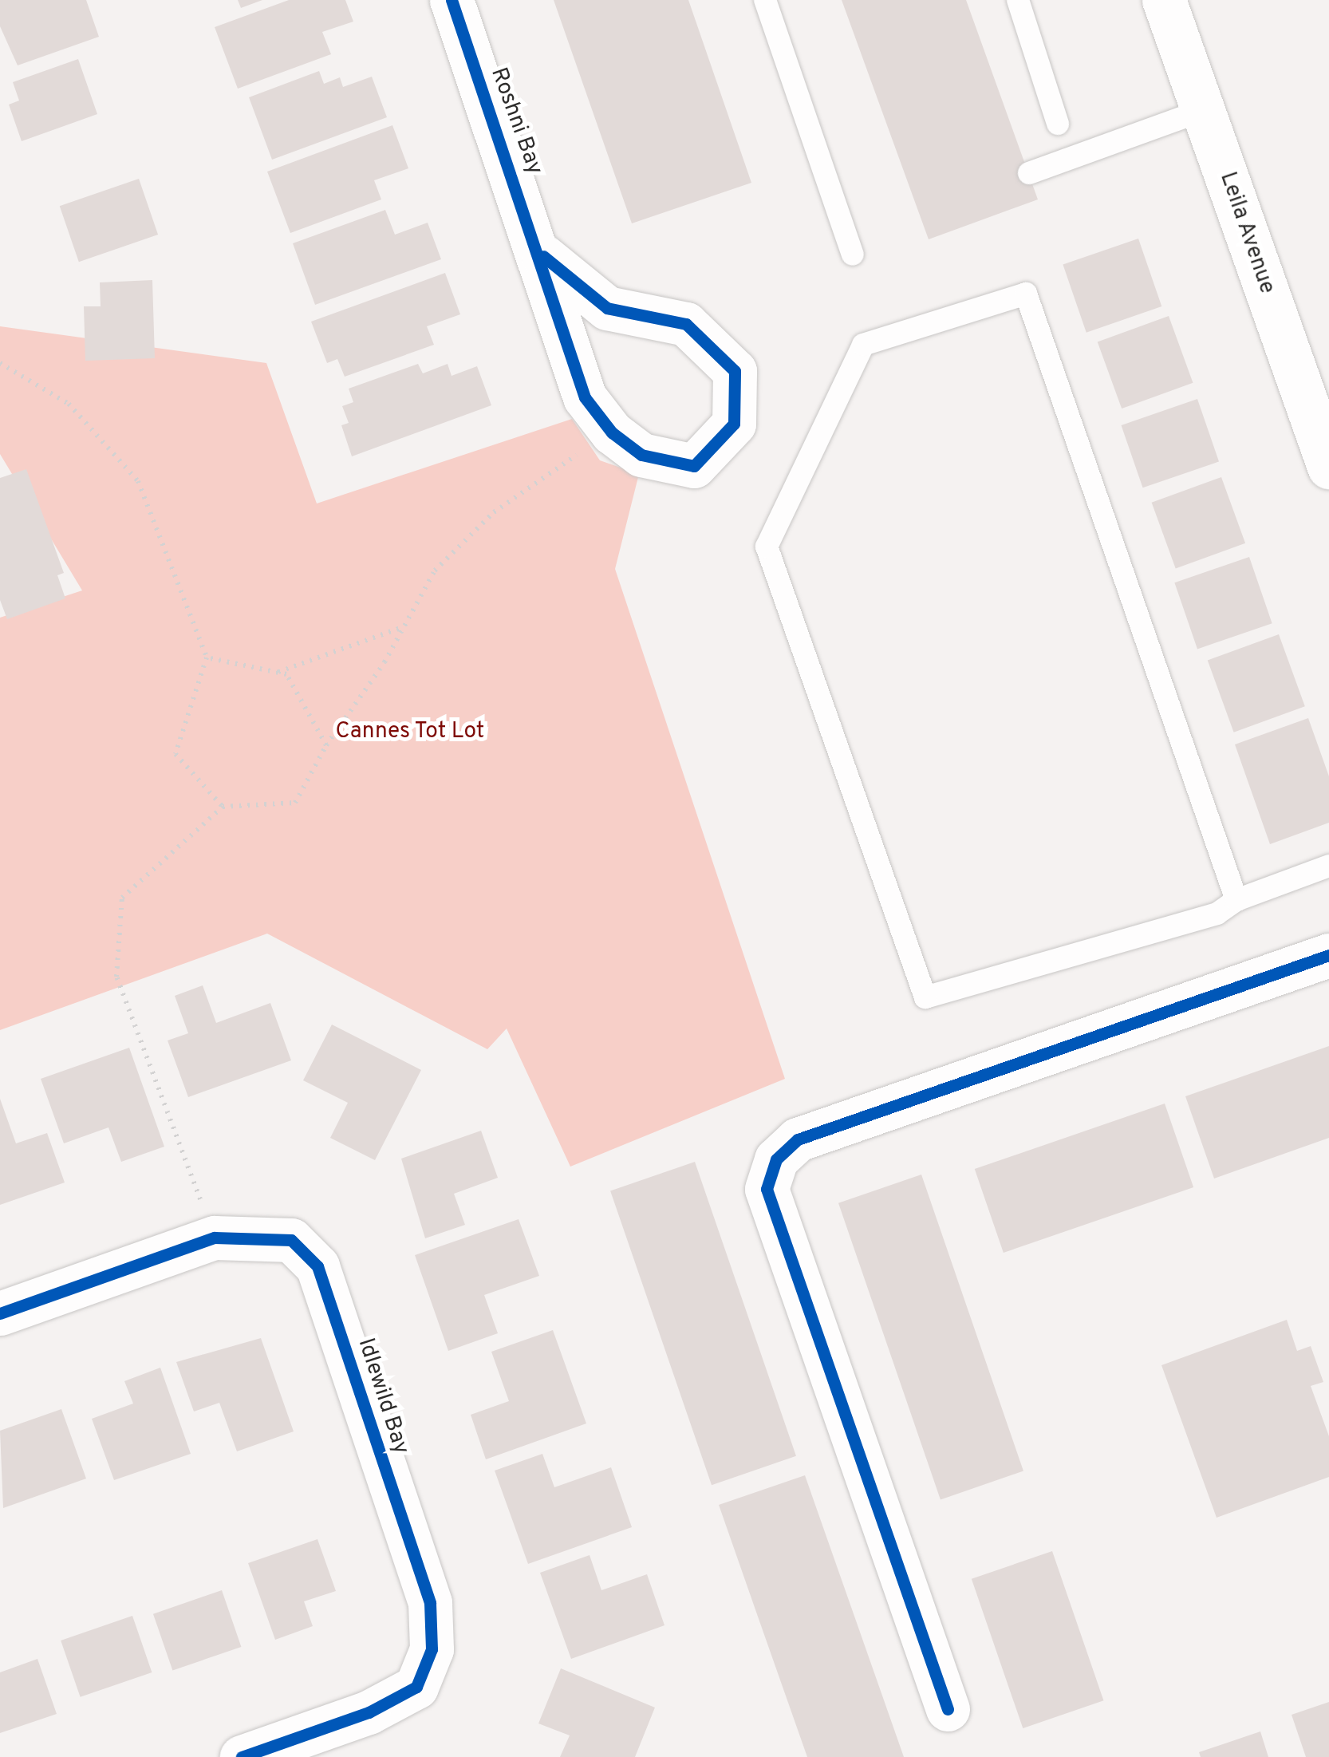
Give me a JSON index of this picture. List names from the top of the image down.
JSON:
{
  "streets": {
    "street": ["Roshni Bay", "Leila Avenue", "Idlewild Bay"]
  },
  "parks": ["Cannes Tot Lot"]
}
